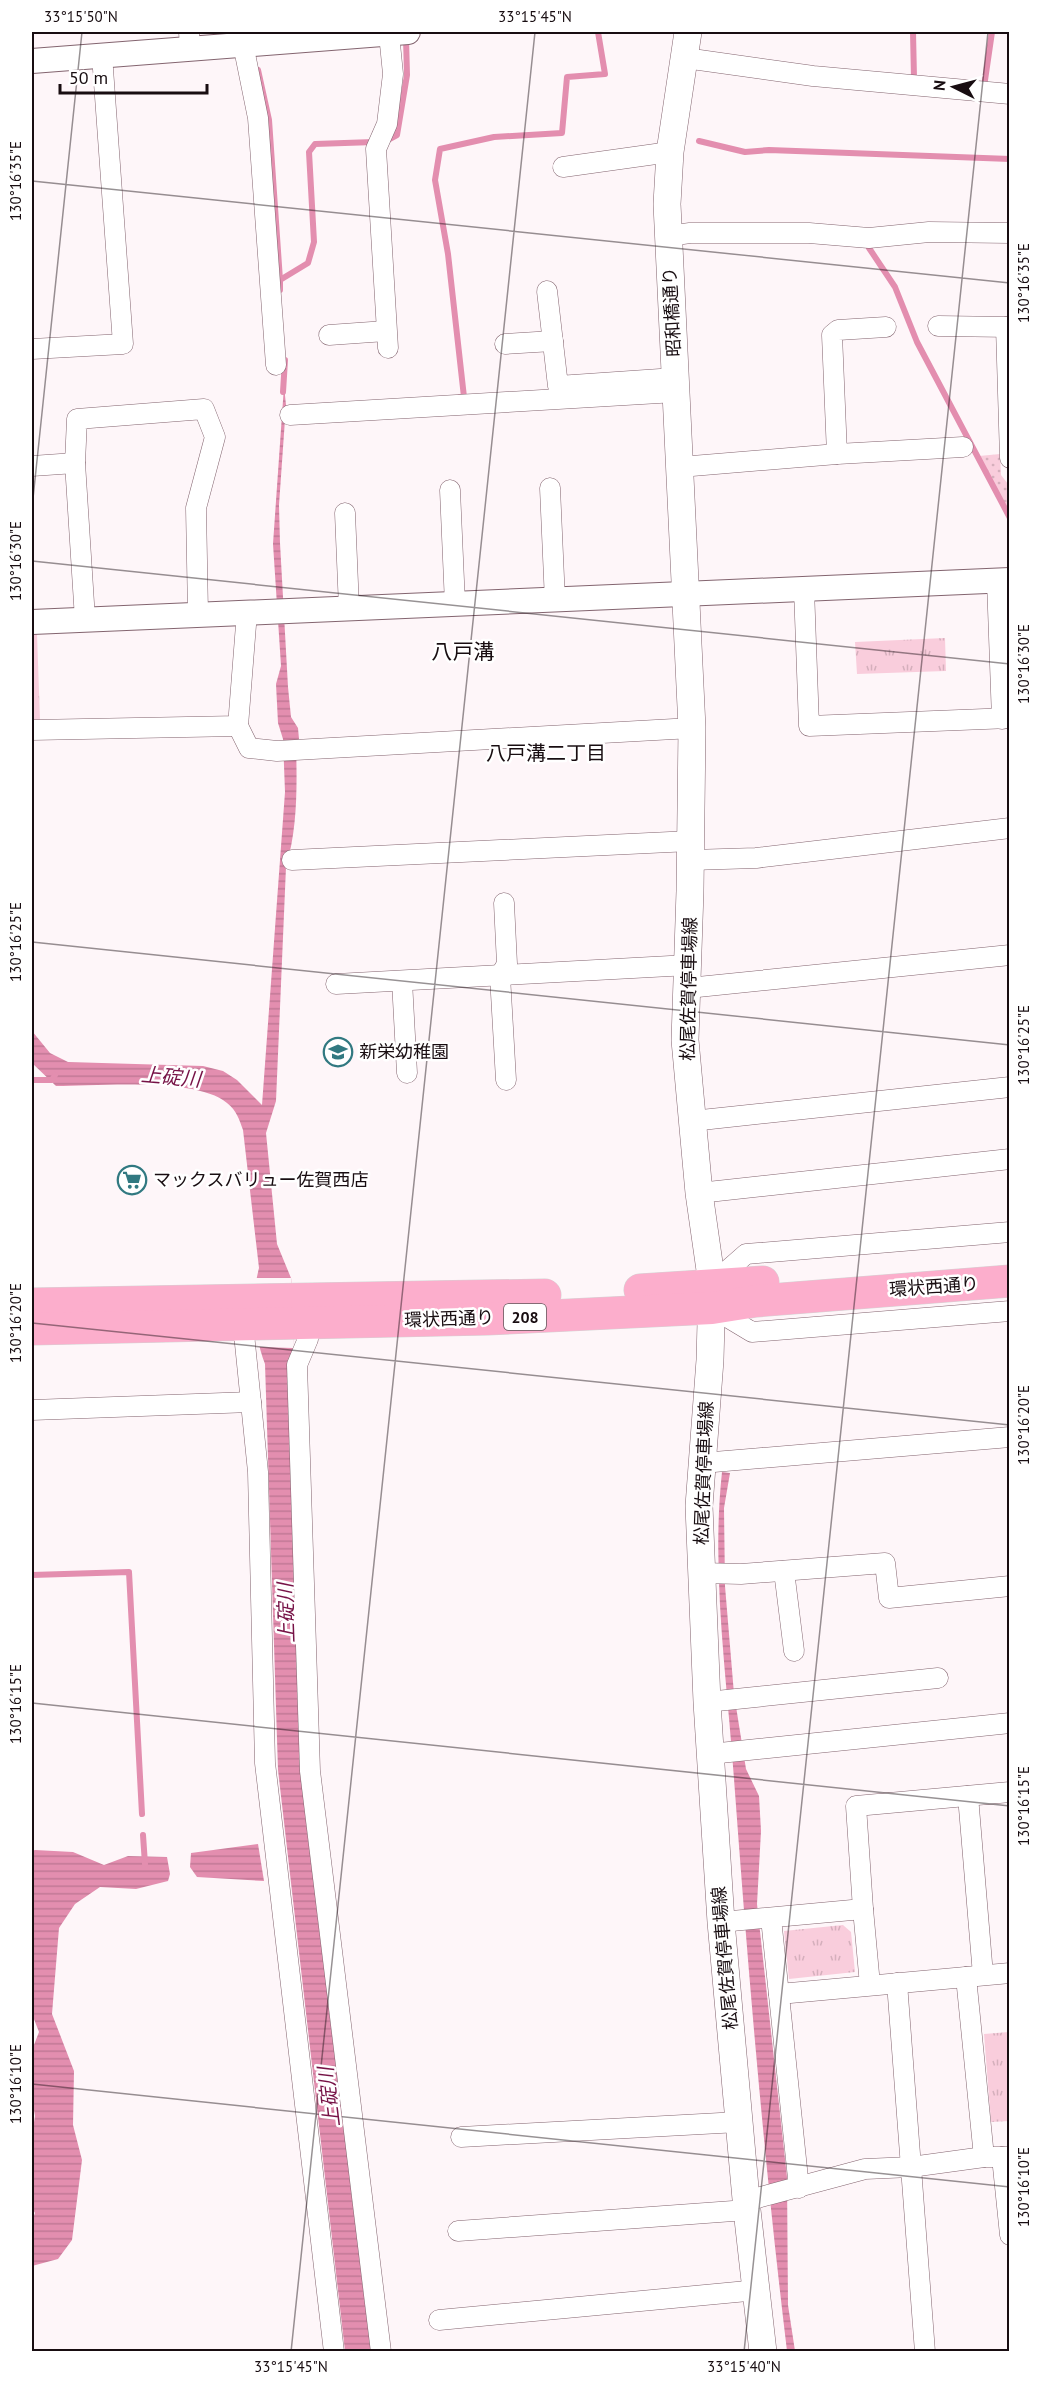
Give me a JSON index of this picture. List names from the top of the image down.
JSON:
{
  "streets": {
    "highway": ["環状西通り", "208"],
    "main road": ["昭和橋通り", "松尾佐賀停車場線"]
  },
  "crossings": [
    ["昭和橋通り", "松尾佐賀停車場線"],
    ["松尾佐賀停車場線", "環状西通り"]
  ],
  "districts": ["八戸溝", "八戸溝二丁目"],
  "water": ["上碇川"],
  "places": {
    "school or university": ["新栄幼稚園"],
    "supermarket": ["マックスバリュー佐賀西店"]
  },
  "scale_bar": "50 m",
  "north": "left",
  "coordinates": [
    "33°15'50\"N",
    "33°15'45\"N",
    "130°16'35\"E",
    "130°16'30\"E",
    "130°16'25\"E",
    "130°16'20\"E",
    "130°16'15\"E",
    "130°16'10\"E",
    "33°15'40\"N"
  ]
}
